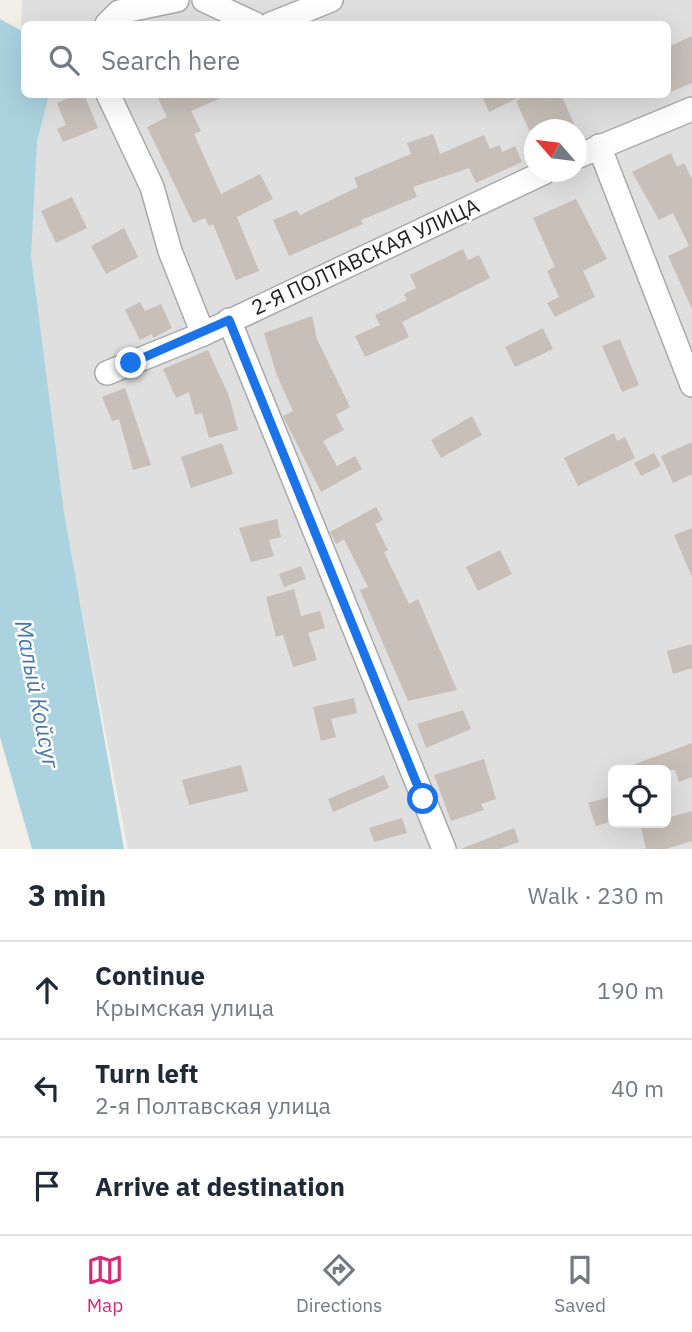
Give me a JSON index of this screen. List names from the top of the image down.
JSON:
{
  "streets": {
    "street": ["2-Я ПОЛТАВСКАЯ УЛИЦА"]
  },
  "water": ["Малый Койсуг"],
  "north": "top left",
  "page": {
    "search": "Search here",
    "heading": ["3 min", "Walk · 230 m"],
    "list": [
      ["Continue", "Крымская улица", "190 m"],
      ["Turn left", "2-я Полтавская улица", "40 m"],
      "Arrive at destination"
    ],
    "nav": ["Map", "Directions", "Saved"]
  }
}
